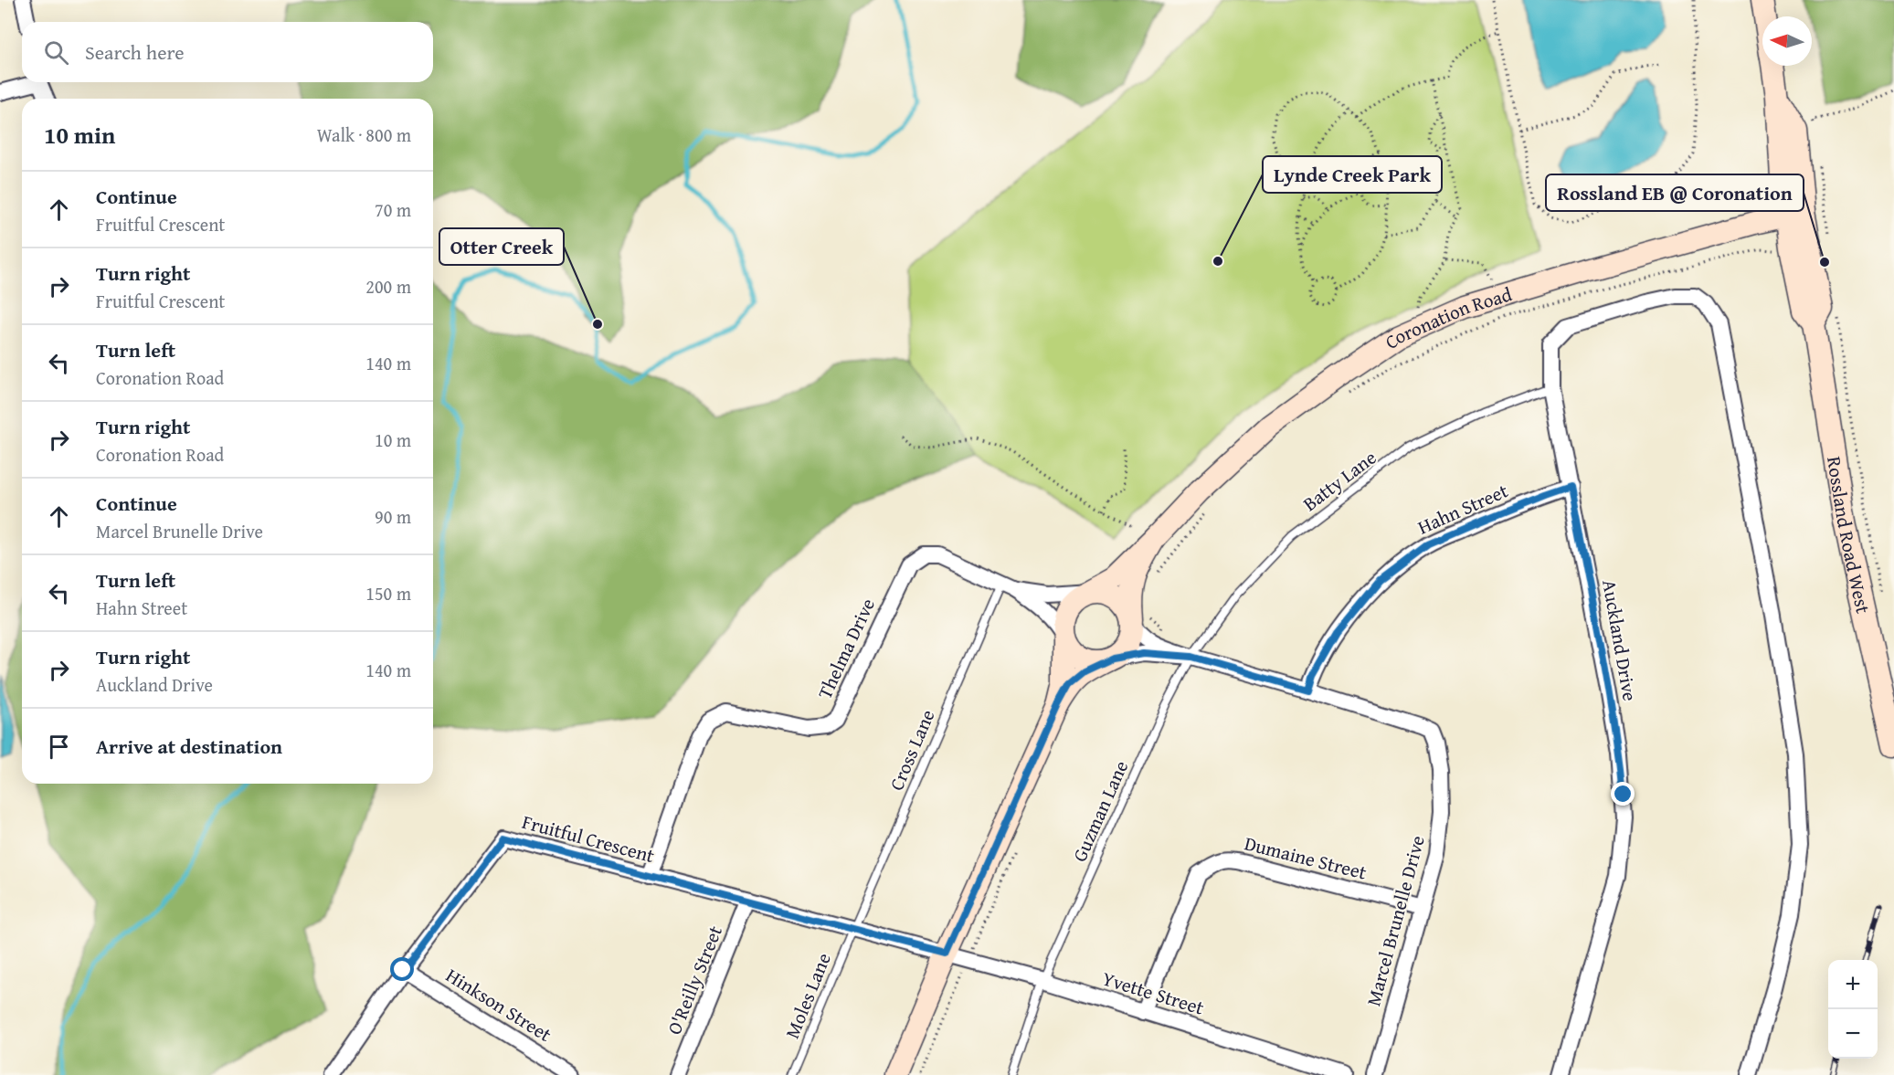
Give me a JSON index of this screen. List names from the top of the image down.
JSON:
{
  "streets": {
    "street": [
      "Coronation Road",
      "Hahn Street",
      "Rossland Road West",
      "Auckland Drive",
      "Thelma Drive",
      "Fruitful Crescent",
      "Dumaine Street",
      "Marcel Brunelle Drive",
      "O'Reilly Street",
      "Yvette Street",
      "Hinkson Street"
    ],
    "lane": [
      "Batty Lane",
      "Cross Lane",
      "Guzman Lane",
      "Moles Lane"
    ]
  },
  "crossings": [
    ["Coronation Road", "Rossland Road West"],
    ["Coronation Road", "Thelma Drive"],
    ["Coronation Road", "Marcel Brunelle Drive"],
    ["Batty Lane", "Auckland Drive"],
    ["Batty Lane", "Guzman Lane"],
    ["Batty Lane", "Marcel Brunelle Drive"],
    ["Hahn Street", "Auckland Drive"],
    ["Hahn Street", "Marcel Brunelle Drive"],
    ["Thelma Drive", "Cross Lane"],
    ["Thelma Drive", "Fruitful Crescent"],
    ["Thelma Drive", "Marcel Brunelle Drive"],
    ["Cross Lane", "Fruitful Crescent"],
    ["Cross Lane", "Moles Lane"],
    ["Guzman Lane", "Marcel Brunelle Drive"],
    ["Guzman Lane", "Yvette Street"],
    ["Fruitful Crescent", "O'Reilly Street"],
    ["Fruitful Crescent", "Yvette Street"],
    ["Fruitful Crescent", "Moles Lane"],
    ["Fruitful Crescent", "Hinkson Street"],
    ["Dumaine Street", "Marcel Brunelle Drive"],
    ["Dumaine Street", "Yvette Street"]
  ],
  "places": ["Lynde Creek Park", "Rossland EB @ Coronation", "Otter Creek"],
  "north": "left",
  "page": {
    "search": "Search here",
    "heading": ["10 min", "Walk · 800 m"],
    "list": [
      ["Continue", "Fruitful Crescent", "70 m"],
      ["Turn right", "Fruitful Crescent", "200 m"],
      ["Turn left", "Coronation Road", "140 m"],
      ["Turn right", "Coronation Road", "10 m"],
      ["Continue", "Marcel Brunelle Drive", "90 m"],
      ["Turn left", "Hahn Street", "150 m"],
      ["Turn right", "Auckland Drive", "140 m"],
      "Arrive at destination"
    ],
    "map_buttons": ["+", "−"]
  }
}
